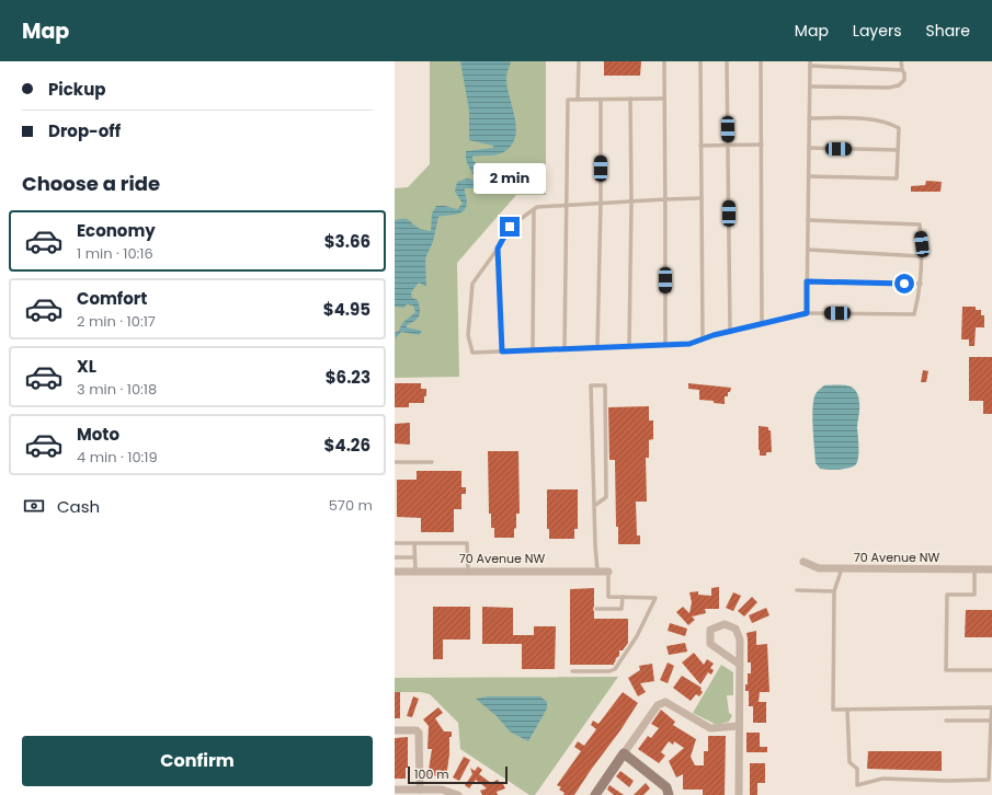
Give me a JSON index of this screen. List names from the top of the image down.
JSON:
{
  "streets": {
    "street": ["70 Avenue NW"]
  },
  "scale_bar": "100 m",
  "page": {
    "header": "Map",
    "nav": ["Map", "Layers", "Share"],
    "banner": ["Pickup", "Drop-off"],
    "heading": "Choose a ride",
    "bubble": "2 min",
    "list": [
      {
        "name": "Economy",
        "note": "1 min · 10:16",
        "value": "$3.66"
      },
      {
        "name": "Comfort",
        "note": "2 min · 10:17",
        "value": "$4.95"
      },
      {
        "name": "XL",
        "note": "3 min · 10:18",
        "value": "$6.23"
      },
      {
        "name": "Moto",
        "note": "4 min · 10:19",
        "value": "$4.26"
      }
    ],
    "pay": ["Cash", "570 m"],
    "buttons": "Confirm",
    "scale": "100 m"
  }
}
